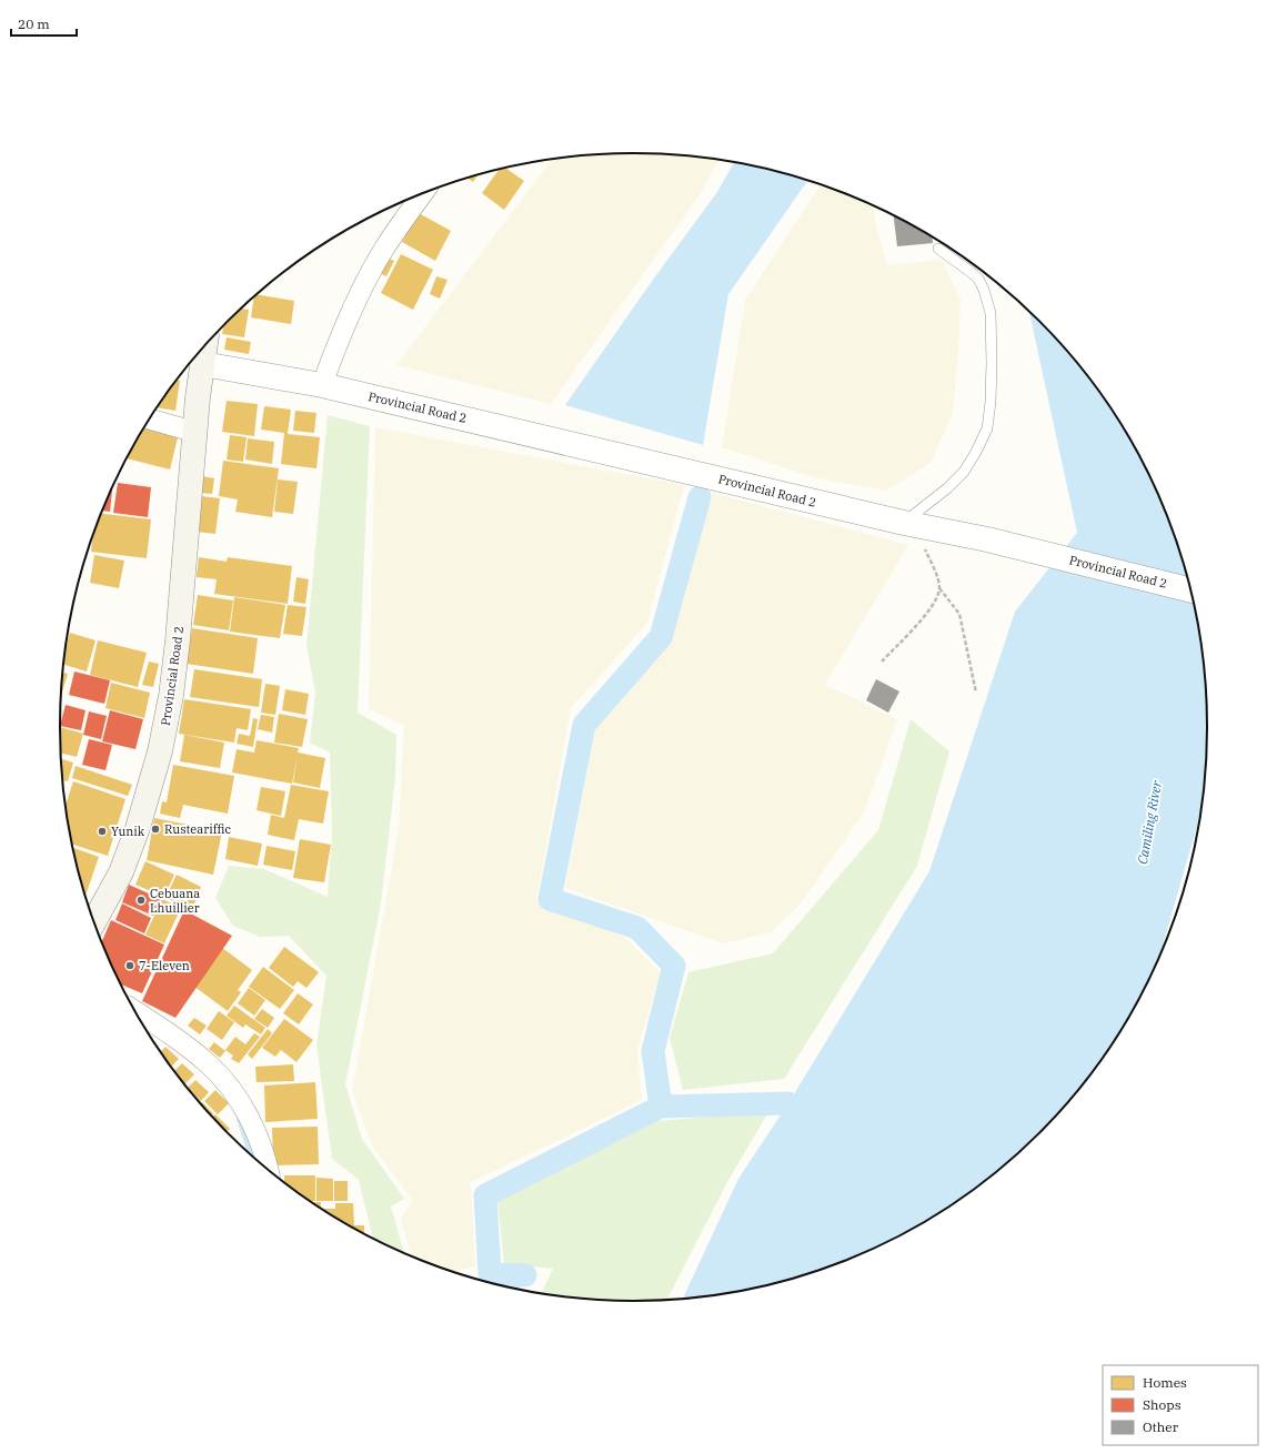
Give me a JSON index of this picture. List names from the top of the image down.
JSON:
{
  "streets": {
    "main road": ["Provincial Road 2"]
  },
  "water": ["Camiling River"],
  "places": [
    "Rusteariffic",
    "Yunik",
    "Cebuana Lhuillier",
    "7-Eleven"
  ],
  "legend": ["Homes", "Shops", "Other"],
  "scale_bar": "20 m"
}
